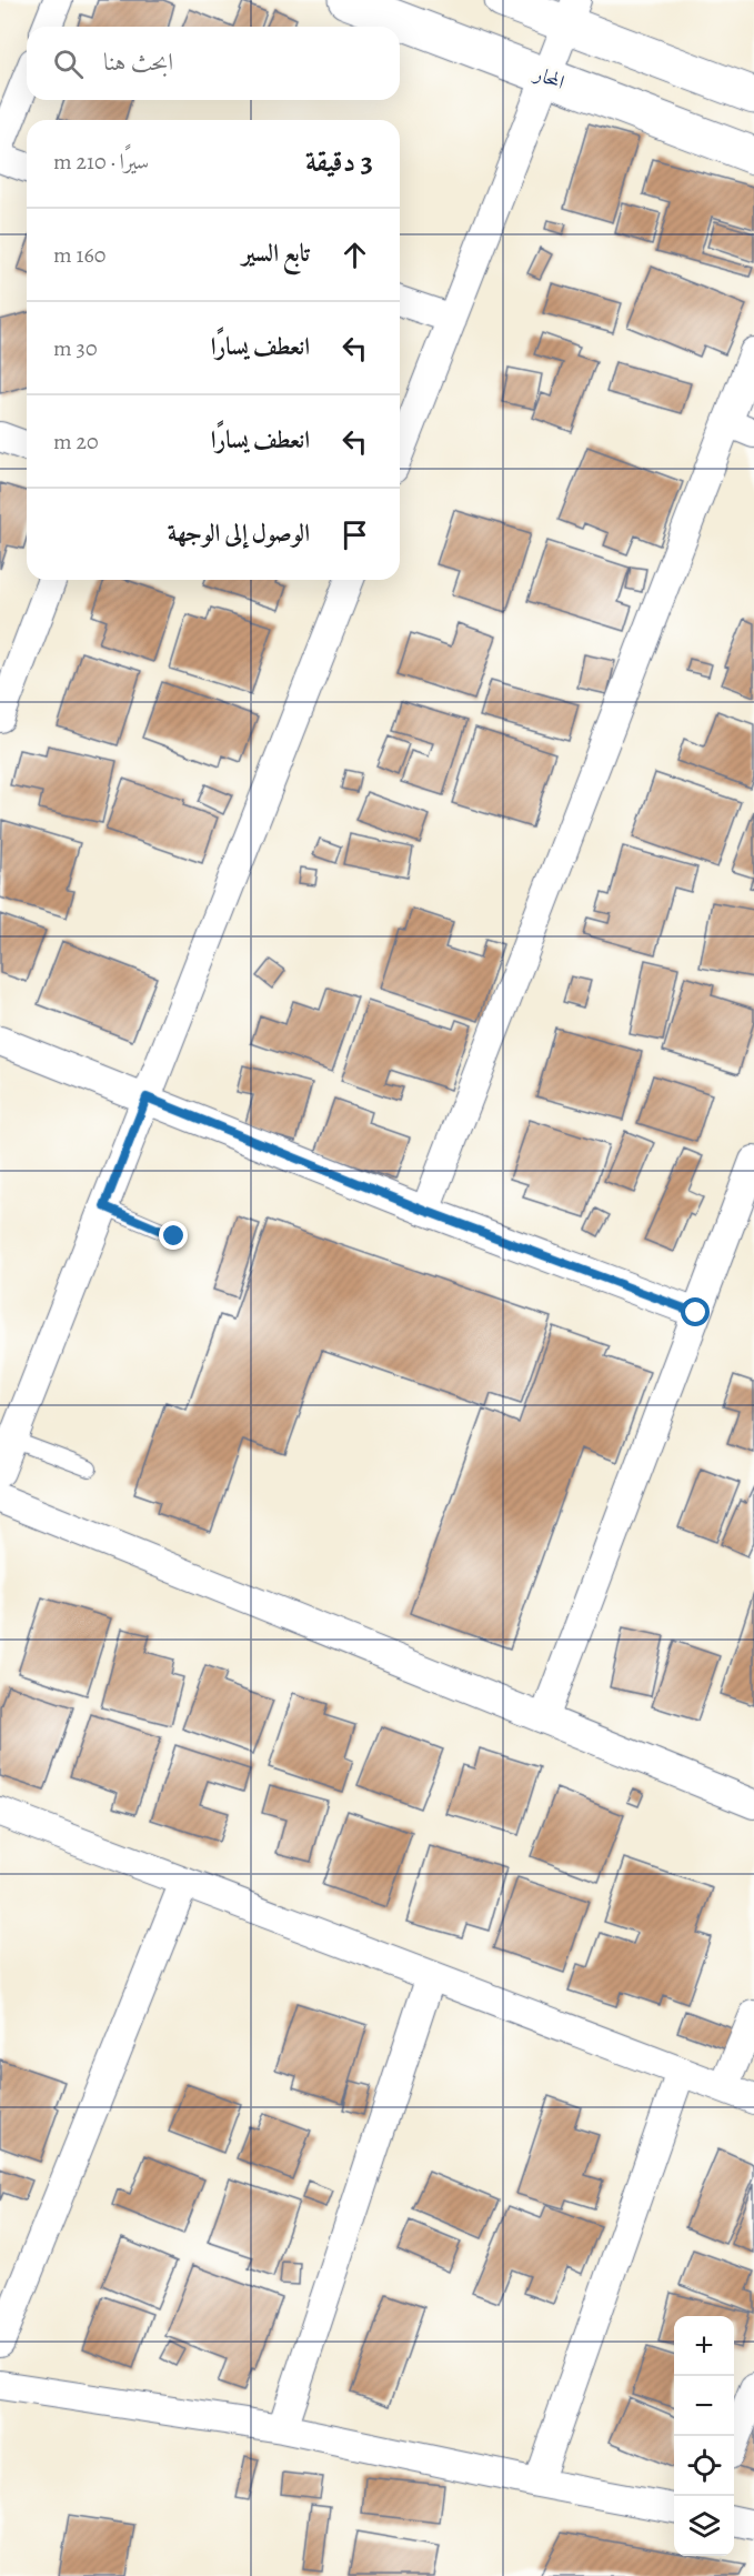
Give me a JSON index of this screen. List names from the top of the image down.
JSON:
{
  "streets": {
    "street": ["المحار"]
  },
  "page": {
    "search": "ابحث هنا",
    "heading": ["3 دقيقة", "سيرًا · 210 m"],
    "list": [
      ["تابع السير", "160 m"],
      ["انعطف يسارًا", "30 m"],
      ["انعطف يسارًا", "20 m"],
      "الوصول إلى الوجهة"
    ],
    "map_buttons": ["+", "−"]
  }
}
